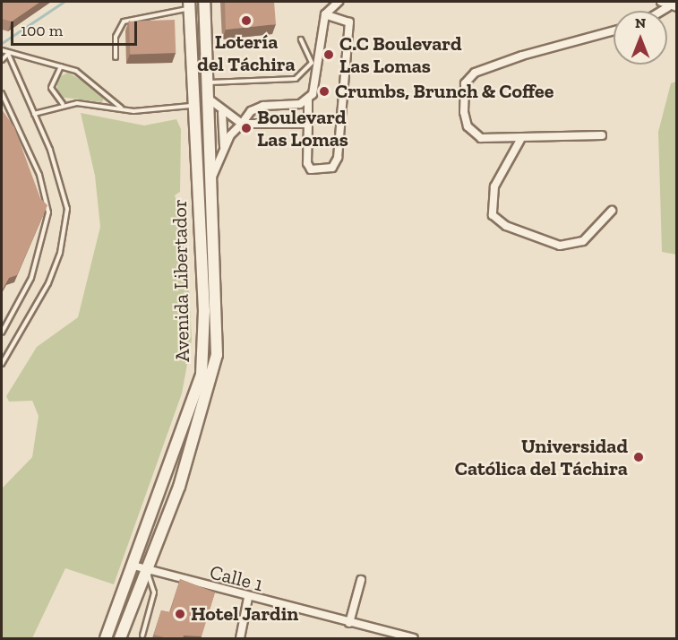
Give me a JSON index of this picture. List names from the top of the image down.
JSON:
{
  "streets": {
    "main road": ["Avenida Libertador"],
    "street": ["Calle 1"]
  },
  "crossings": [
    ["Avenida Libertador", "Calle 1"]
  ],
  "places": [
    "Lotería del Táchira",
    "C.C Boulevard Las Lomas",
    "Crumbs, Brunch & Coffee",
    "Boulevard Las Lomas",
    "Universidad Católica del Táchira",
    "Hotel Jardin"
  ],
  "scale_bar": "100 m",
  "north": "top"
}
